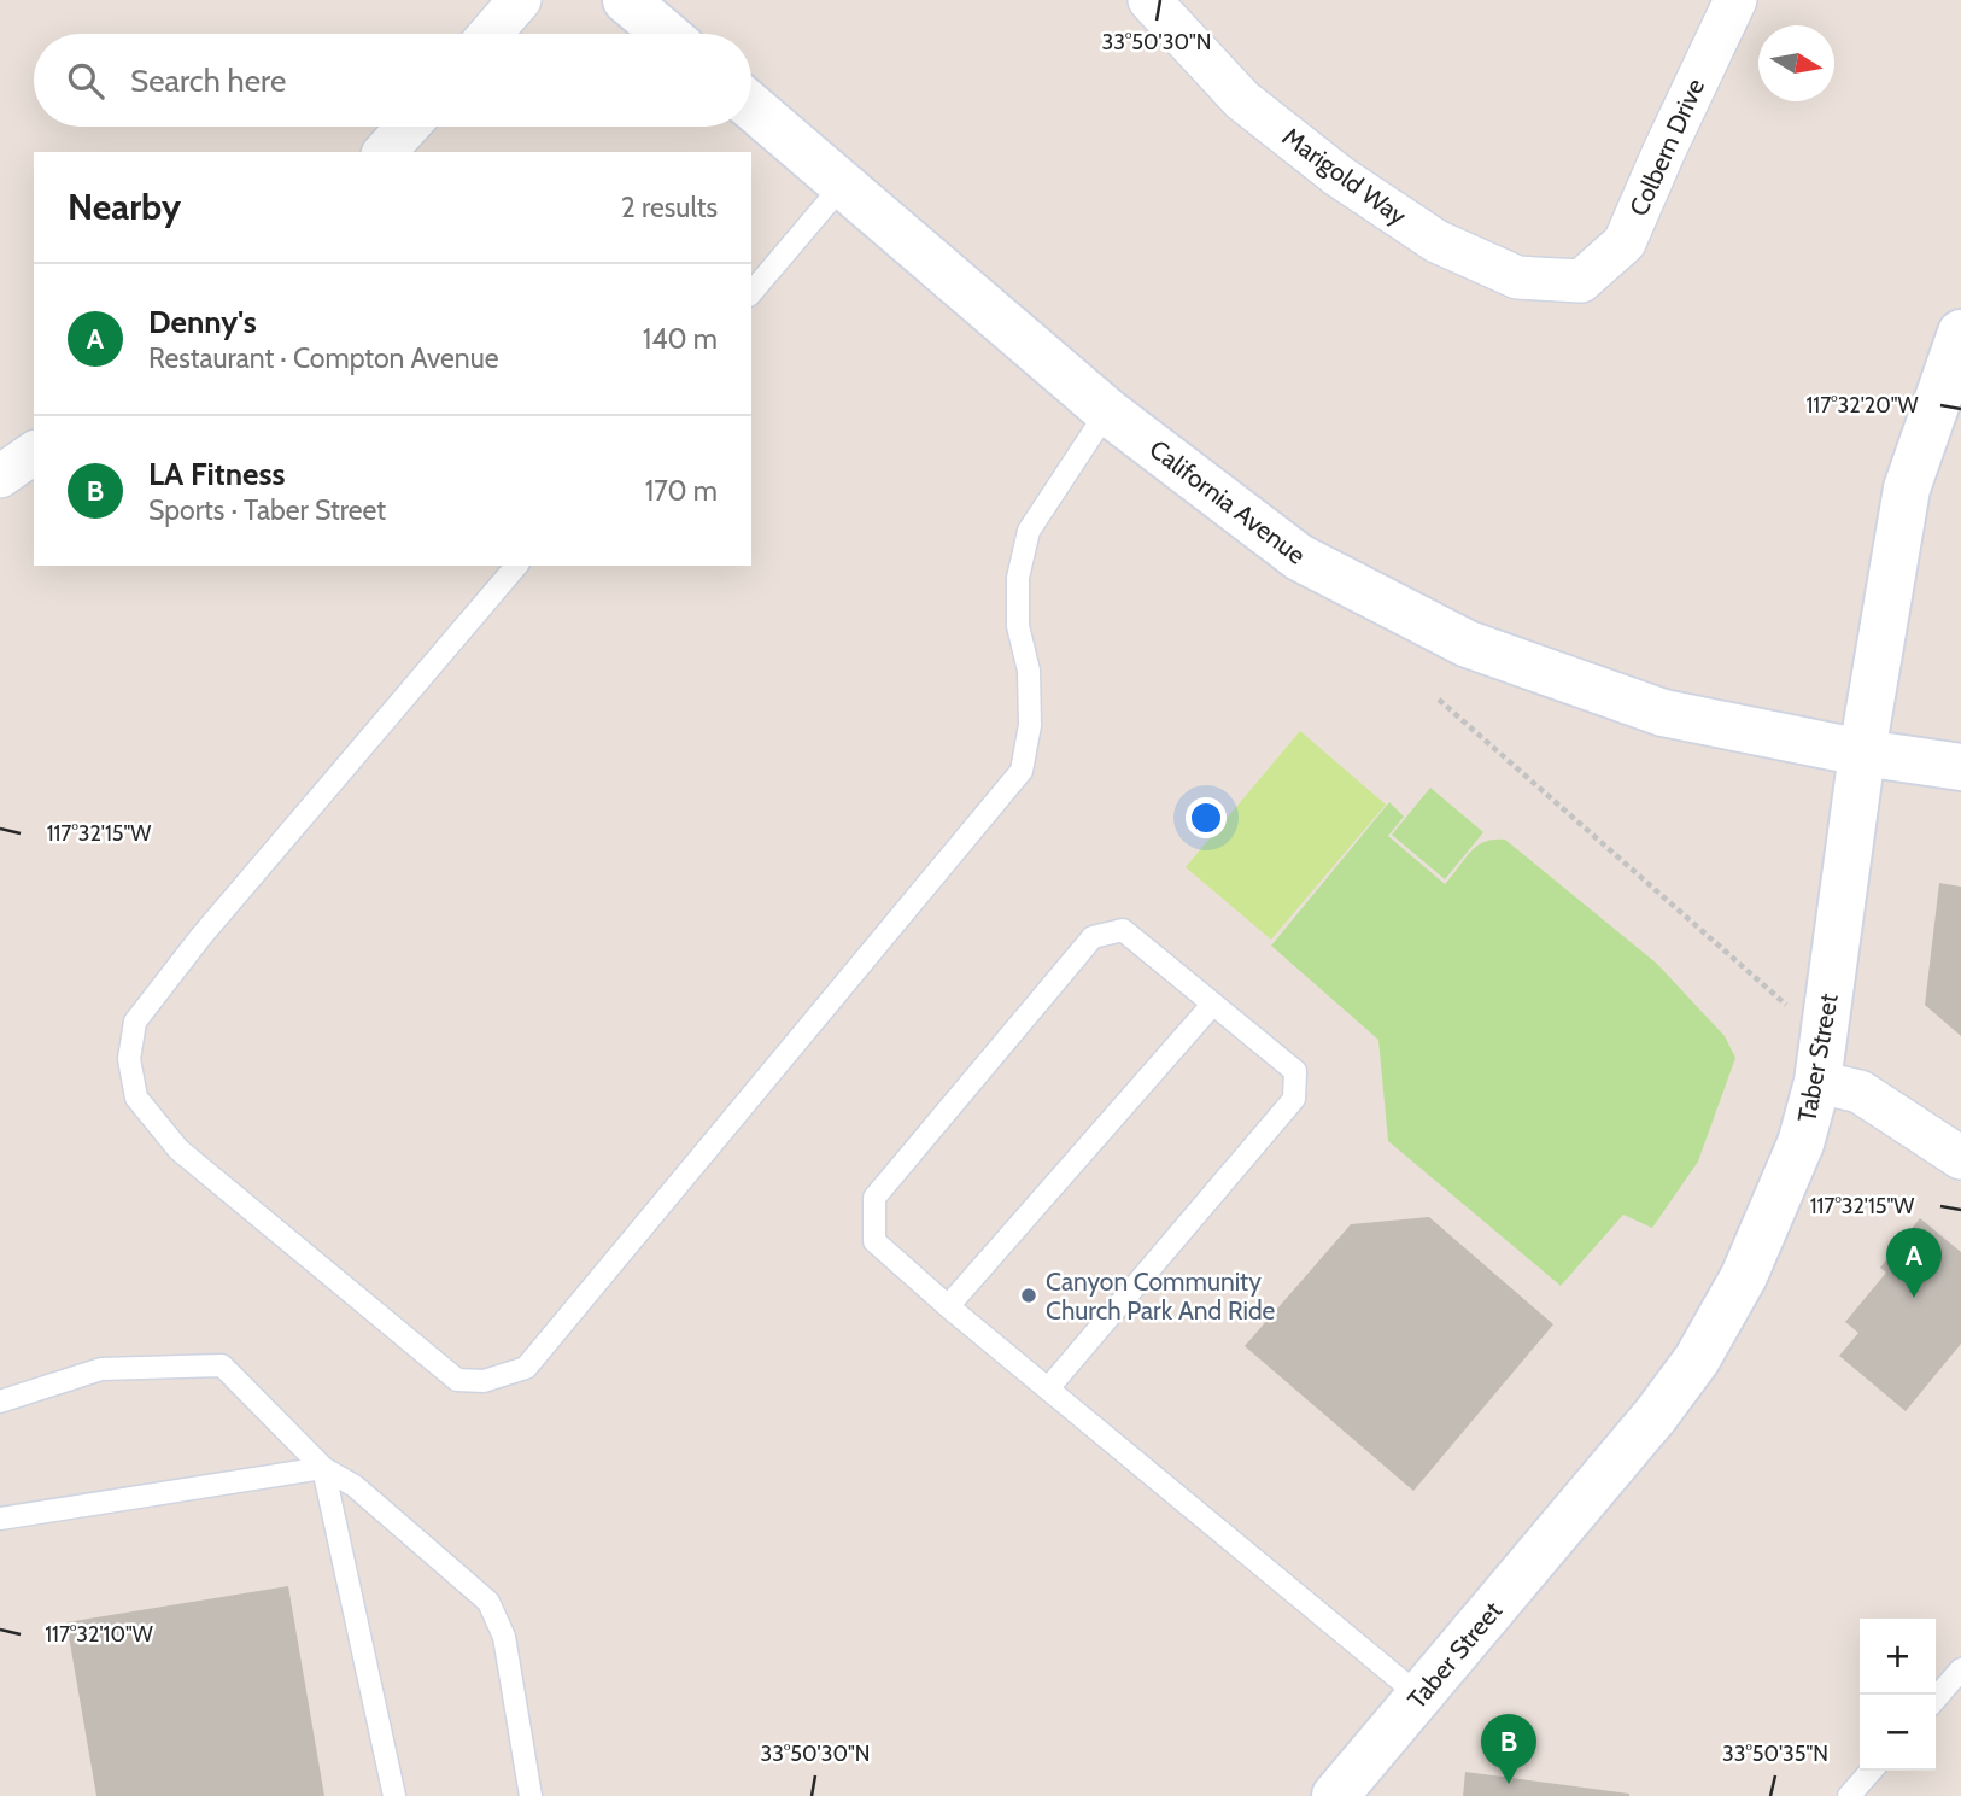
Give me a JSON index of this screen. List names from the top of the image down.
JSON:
{
  "streets": {
    "street": [
      "Colbern Drive",
      "Marigold Way",
      "California Avenue",
      "Taber Street"
    ]
  },
  "crossings": [
    ["Colbern Drive", "Marigold Way"],
    ["California Avenue", "Taber Street"]
  ],
  "places": ["Canyon Community Church Park And Ride"],
  "north": "right",
  "page": {
    "search": "Search here",
    "heading": ["Nearby", "2 results"],
    "list": [
      {
        "mark": "A",
        "name": "Denny's",
        "note": "Restaurant · Compton Avenue",
        "value": "140 m"
      },
      {
        "mark": "B",
        "name": "LA Fitness",
        "note": "Sports · Taber Street",
        "value": "170 m"
      }
    ],
    "pins": ["A", "B"],
    "map_buttons": ["+", "−"]
  },
  "coordinates": [
    "33°50'30\"N",
    "117°32'20\"W",
    "117°32'15\"W",
    "117°32'10\"W",
    "33°50'35\"N"
  ]
}
